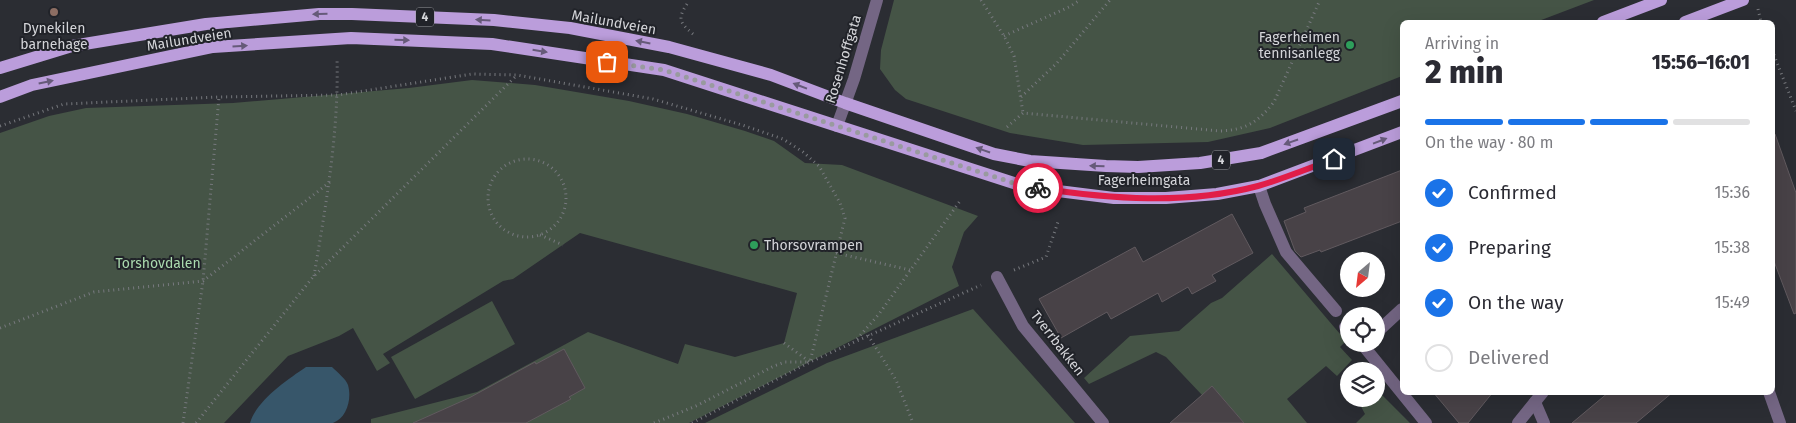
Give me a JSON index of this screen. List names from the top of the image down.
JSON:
{
  "streets": {
    "main road": ["4", "Mailundveien", "Fagerheimgata"],
    "street": ["Rosenhoffgata", "Tverrbakken"]
  },
  "crossings": [
    ["Mailundveien", "Rosenhoffgata"],
    ["Mailundveien", "Fagerheimgata"]
  ],
  "one_way": ["Fagerheimgata"],
  "parks": ["Torshovdalen"],
  "places": ["Dynekilen barnehage", "Fagerheimen tennisanlegg", "Thorsovrampen"],
  "north": "bottom left",
  "page": {
    "heading": ["2 min", "Arriving in", "15:56–16:01"],
    "bar": "On the way · 80 m",
    "list": [
      ["Confirmed", "15:36"],
      ["Preparing", "15:38"],
      ["On the way", "15:49"],
      "Delivered"
    ]
  }
}
